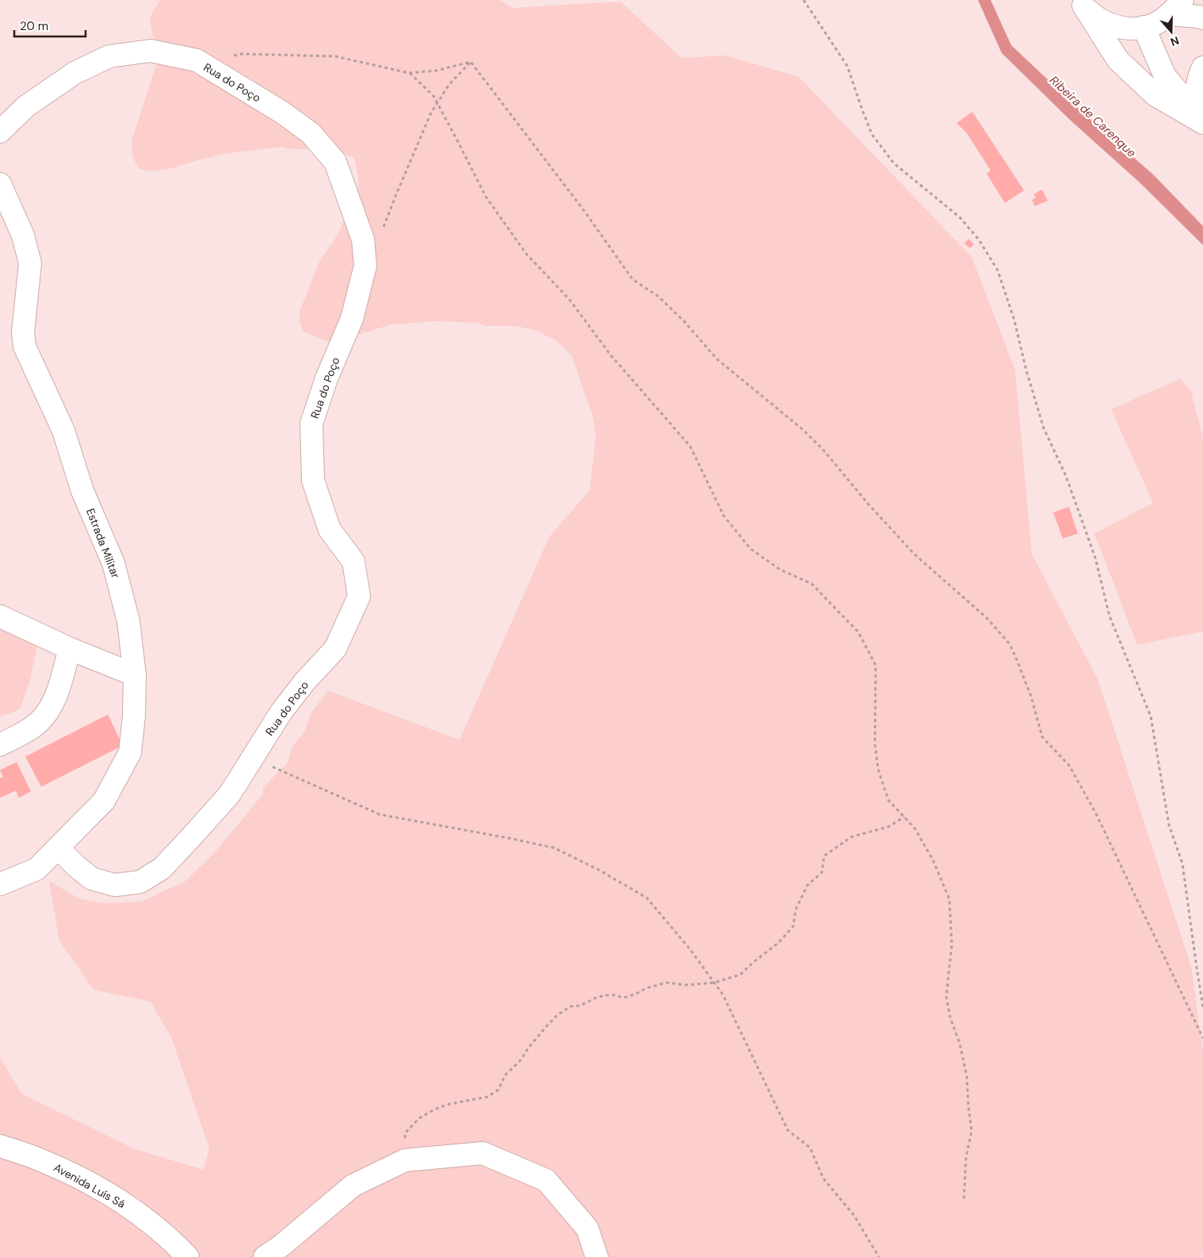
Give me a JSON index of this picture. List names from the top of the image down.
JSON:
{
  "streets": {
    "street": ["Rua do Poço", "Estrada Militar", "Avenida Luís Sá"]
  },
  "crossings": [
    ["Rua do Poço", "Estrada Militar"]
  ],
  "water": ["Ribeira de Carenque"],
  "scale_bar": "20 m",
  "north": "bottom"
}
